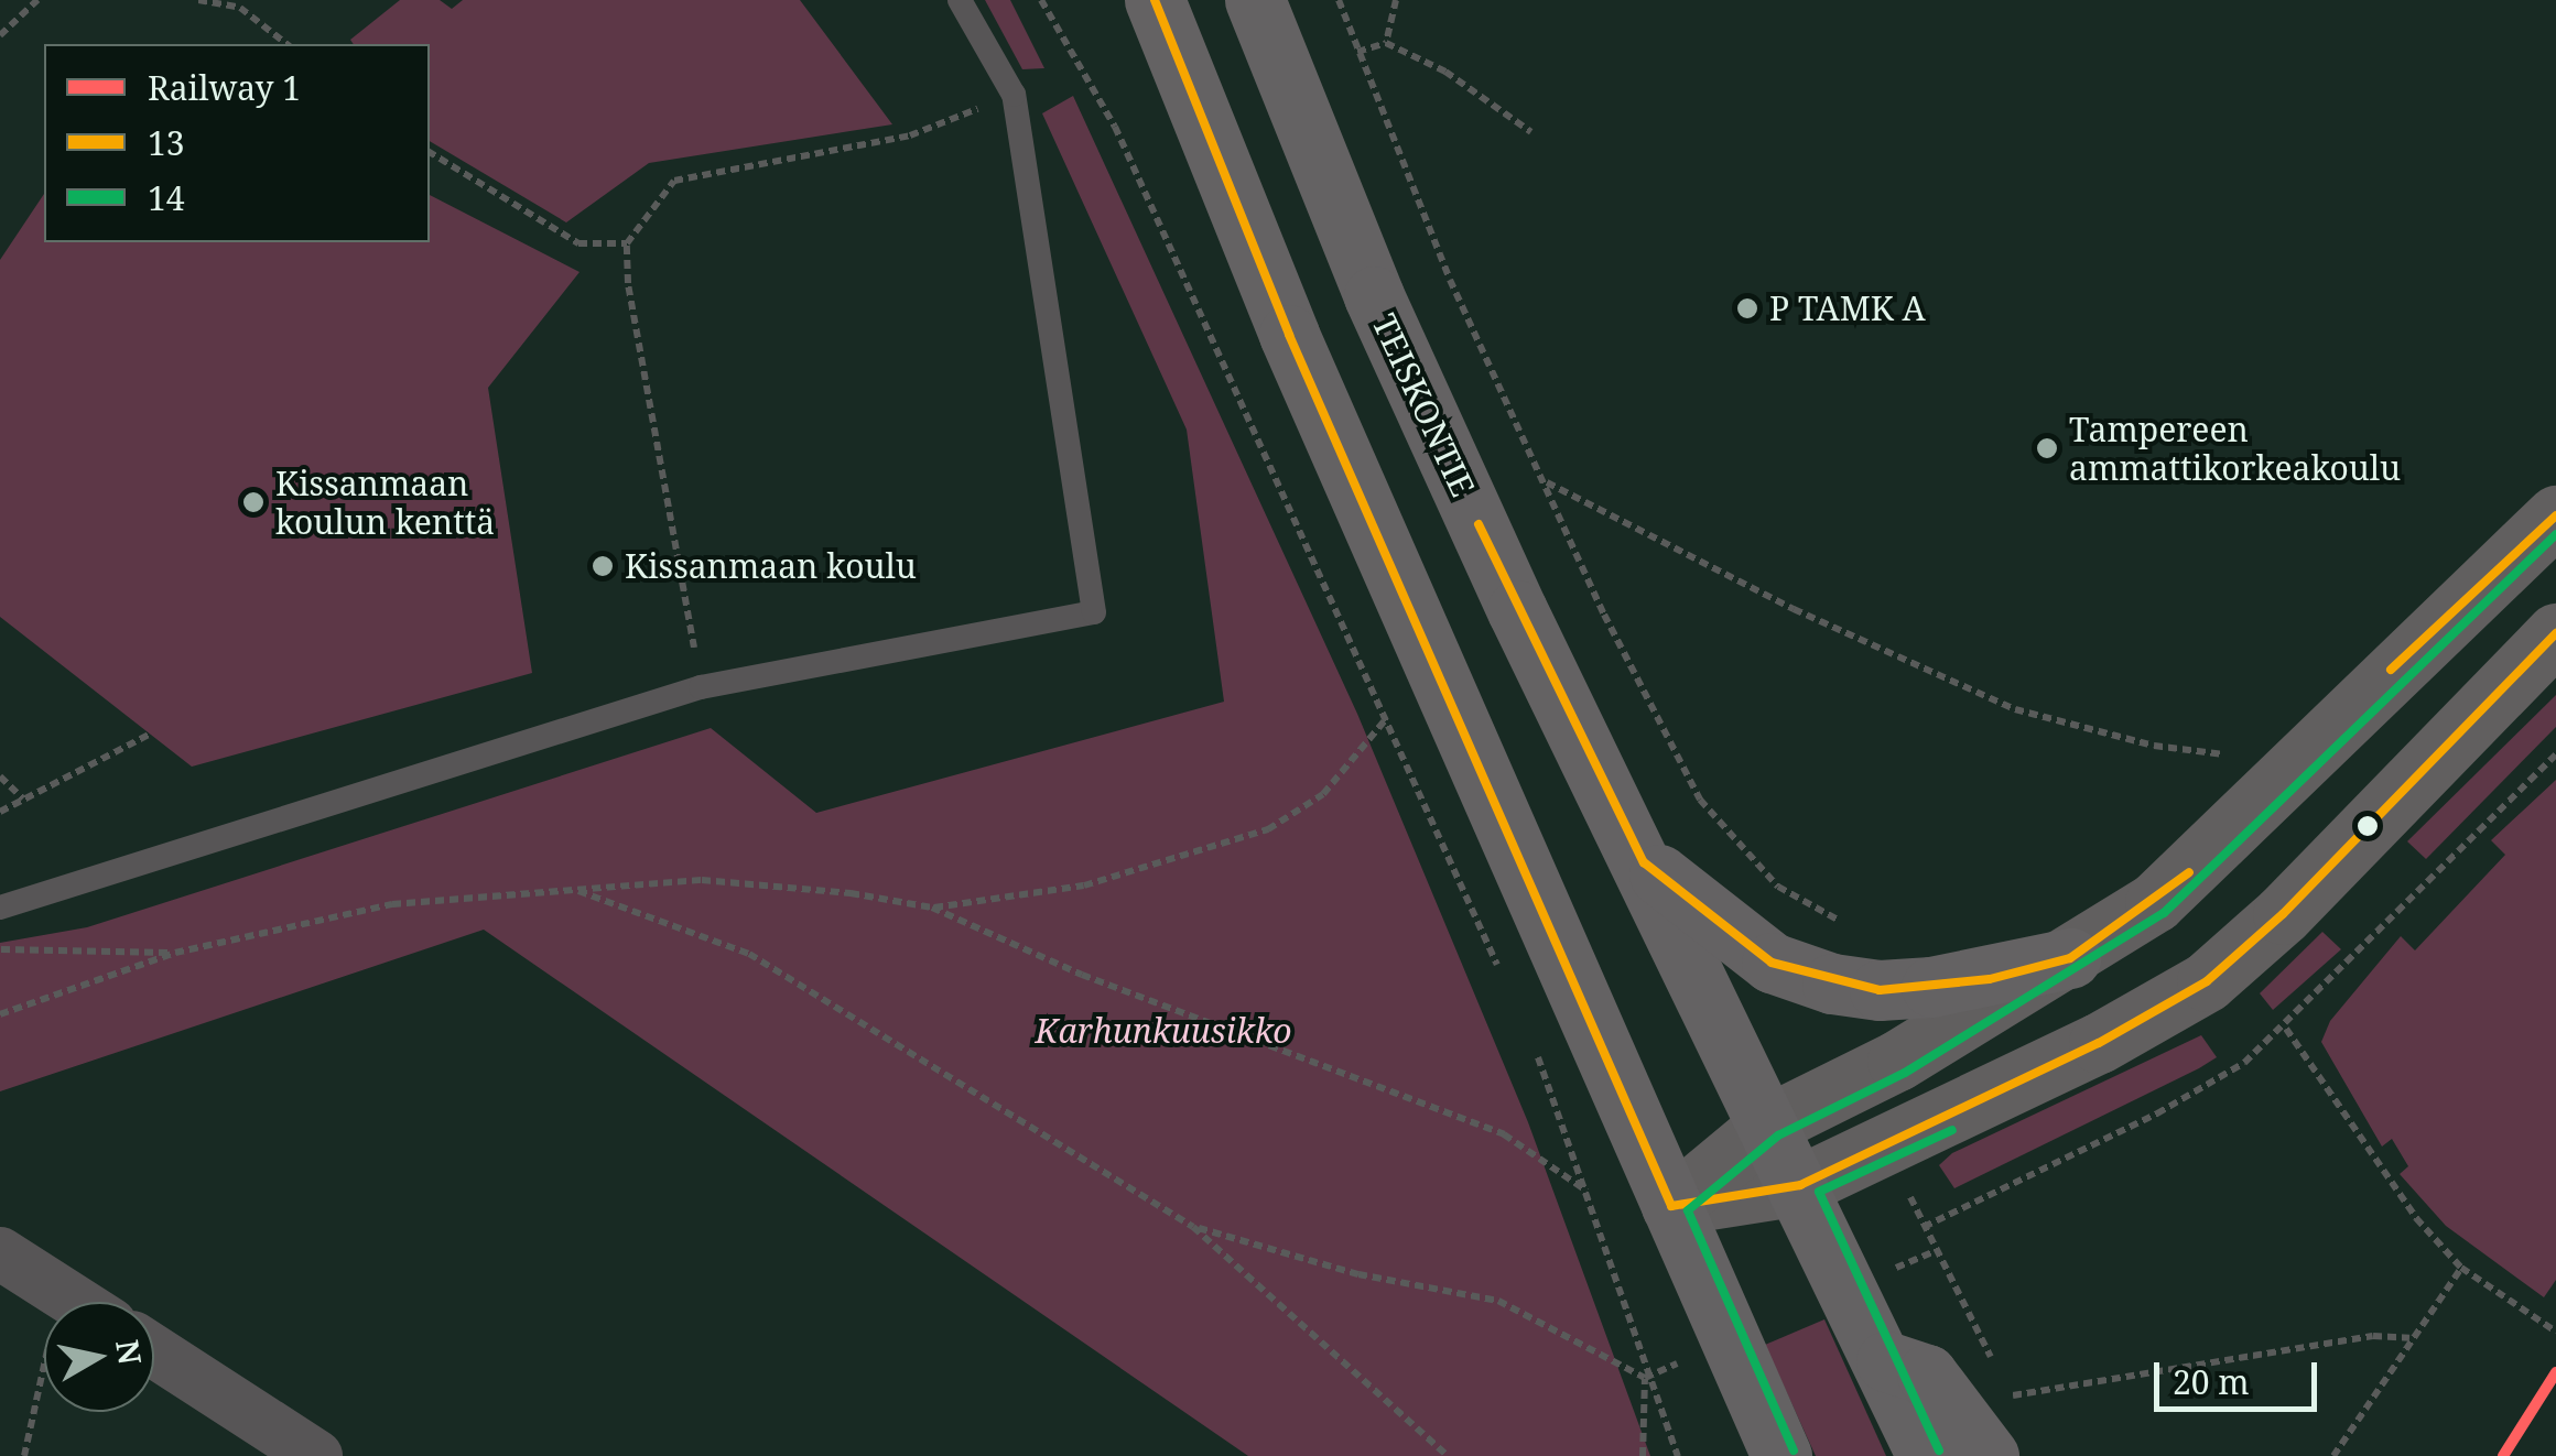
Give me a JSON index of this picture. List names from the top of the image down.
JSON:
{
  "streets": {
    "highway": ["TEISKONTIE"]
  },
  "parks": ["Karhunkuusikko"],
  "places": [
    "P TAMK A",
    "Tampereen ammattikorkeakoulu",
    "Kissanmaan koulun kenttä",
    "Kissanmaan koulu"
  ],
  "lines": ["transit line 13", "transit line 14", "rail line 1"],
  "legend": ["Railway 1", "13", "14"],
  "scale_bar": "20 m",
  "north": "right"
}
